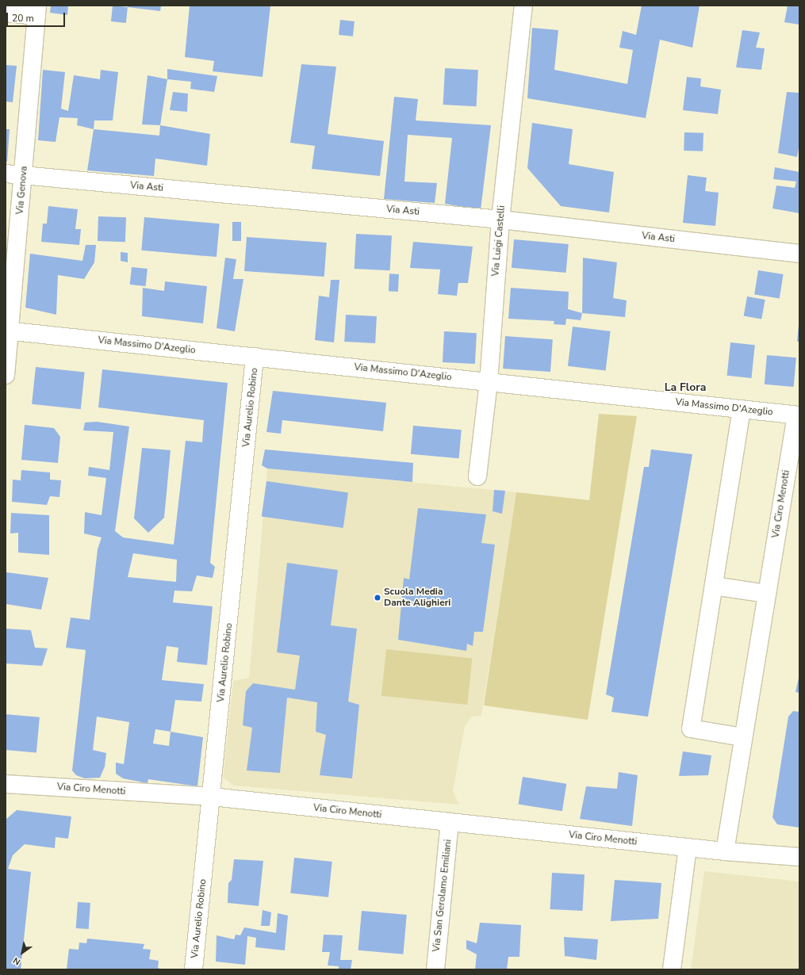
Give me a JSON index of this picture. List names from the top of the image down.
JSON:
{
  "streets": {
    "street": [
      "Via Asti",
      "Via Genova",
      "Via Luigi Castelli",
      "Via Massimo D'Azeglio",
      "Via Aurelio Robino",
      "Via Ciro Menotti",
      "Via San Gerolamo Emiliani"
    ]
  },
  "crossings": [
    ["Via Asti", "Via Genova"],
    ["Via Asti", "Via Luigi Castelli"],
    ["Via Genova", "Via Massimo D'Azeglio"],
    ["Via Luigi Castelli", "Via Massimo D'Azeglio"],
    ["Via Massimo D'Azeglio", "Via Aurelio Robino"],
    ["Via Massimo D'Azeglio", "Via Ciro Menotti"],
    ["Via Aurelio Robino", "Via Ciro Menotti"],
    ["Via Ciro Menotti", "Via San Gerolamo Emiliani"]
  ],
  "districts": ["La Flora"],
  "places": ["Scuola Media Dante Alighieri"],
  "scale_bar": "20 m",
  "north": "bottom left"
}
